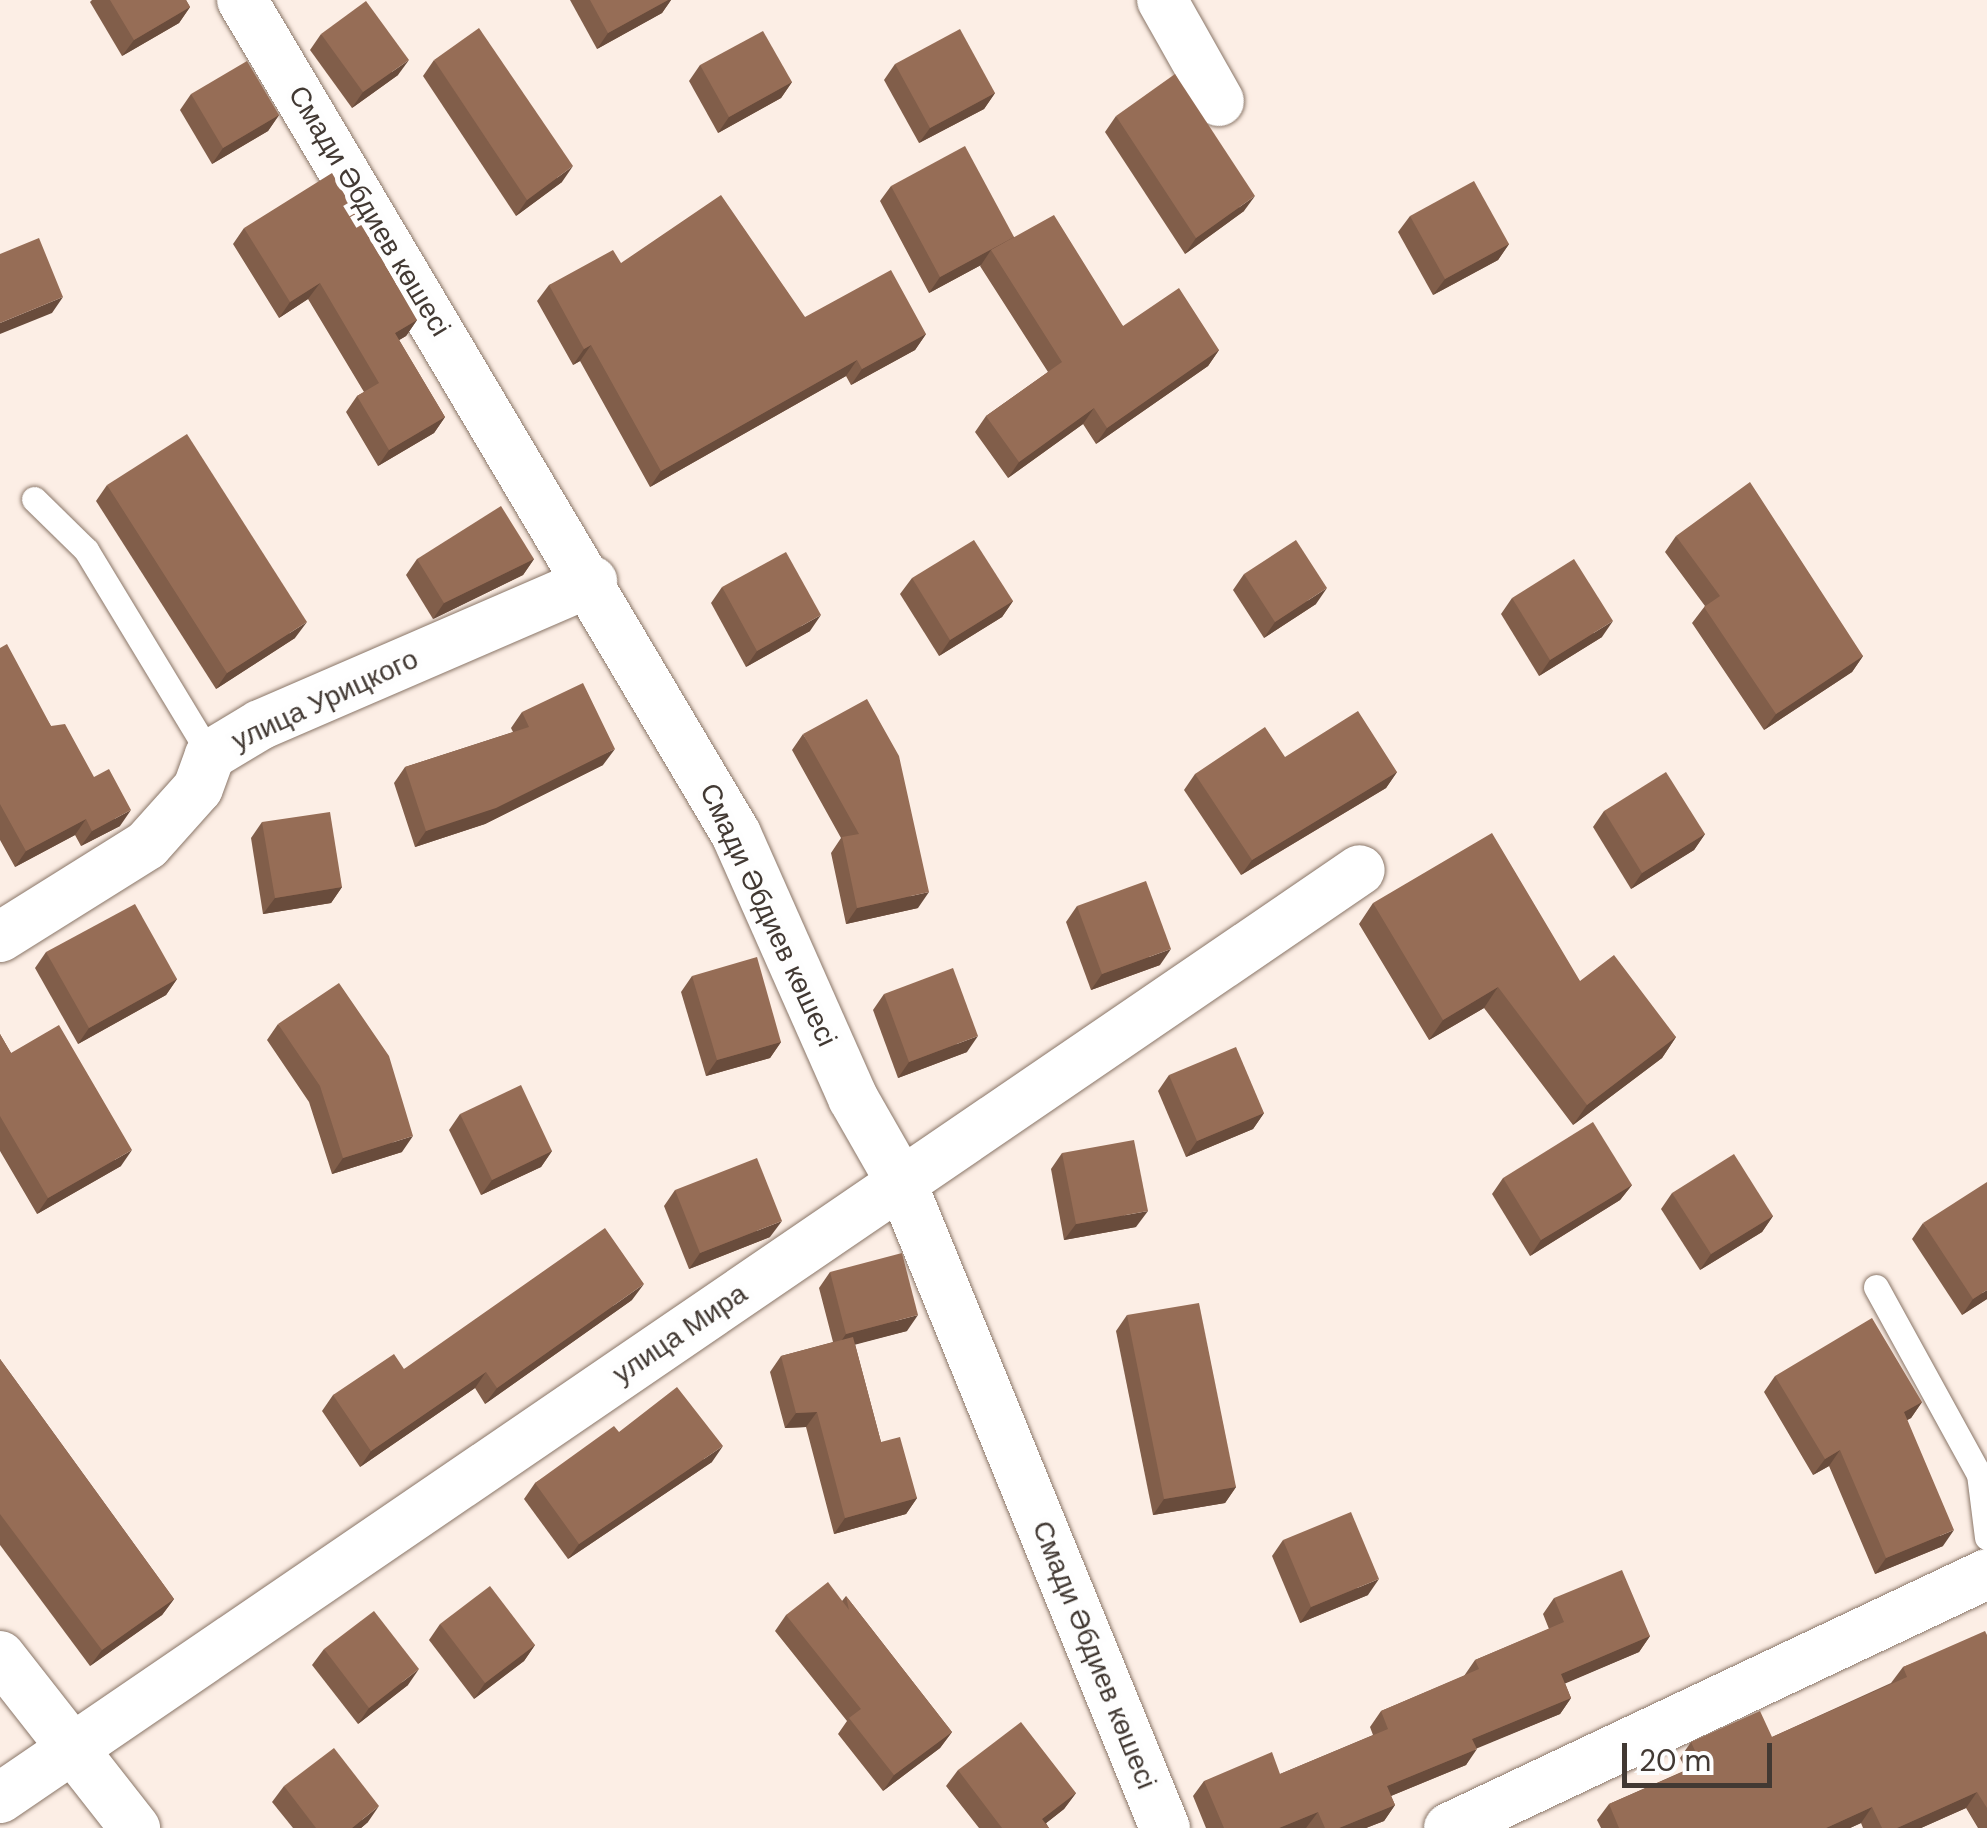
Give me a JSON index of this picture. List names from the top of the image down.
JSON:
{
  "streets": {
    "street": ["Смади Әбдиев көшесі", "улица Урицкого", "улица Мира"]
  },
  "crossings": [
    ["Смади Әбдиев көшесі", "улица Урицкого"],
    ["Смади Әбдиев көшесі", "улица Мира"]
  ],
  "scale_bar": "20 m"
}
